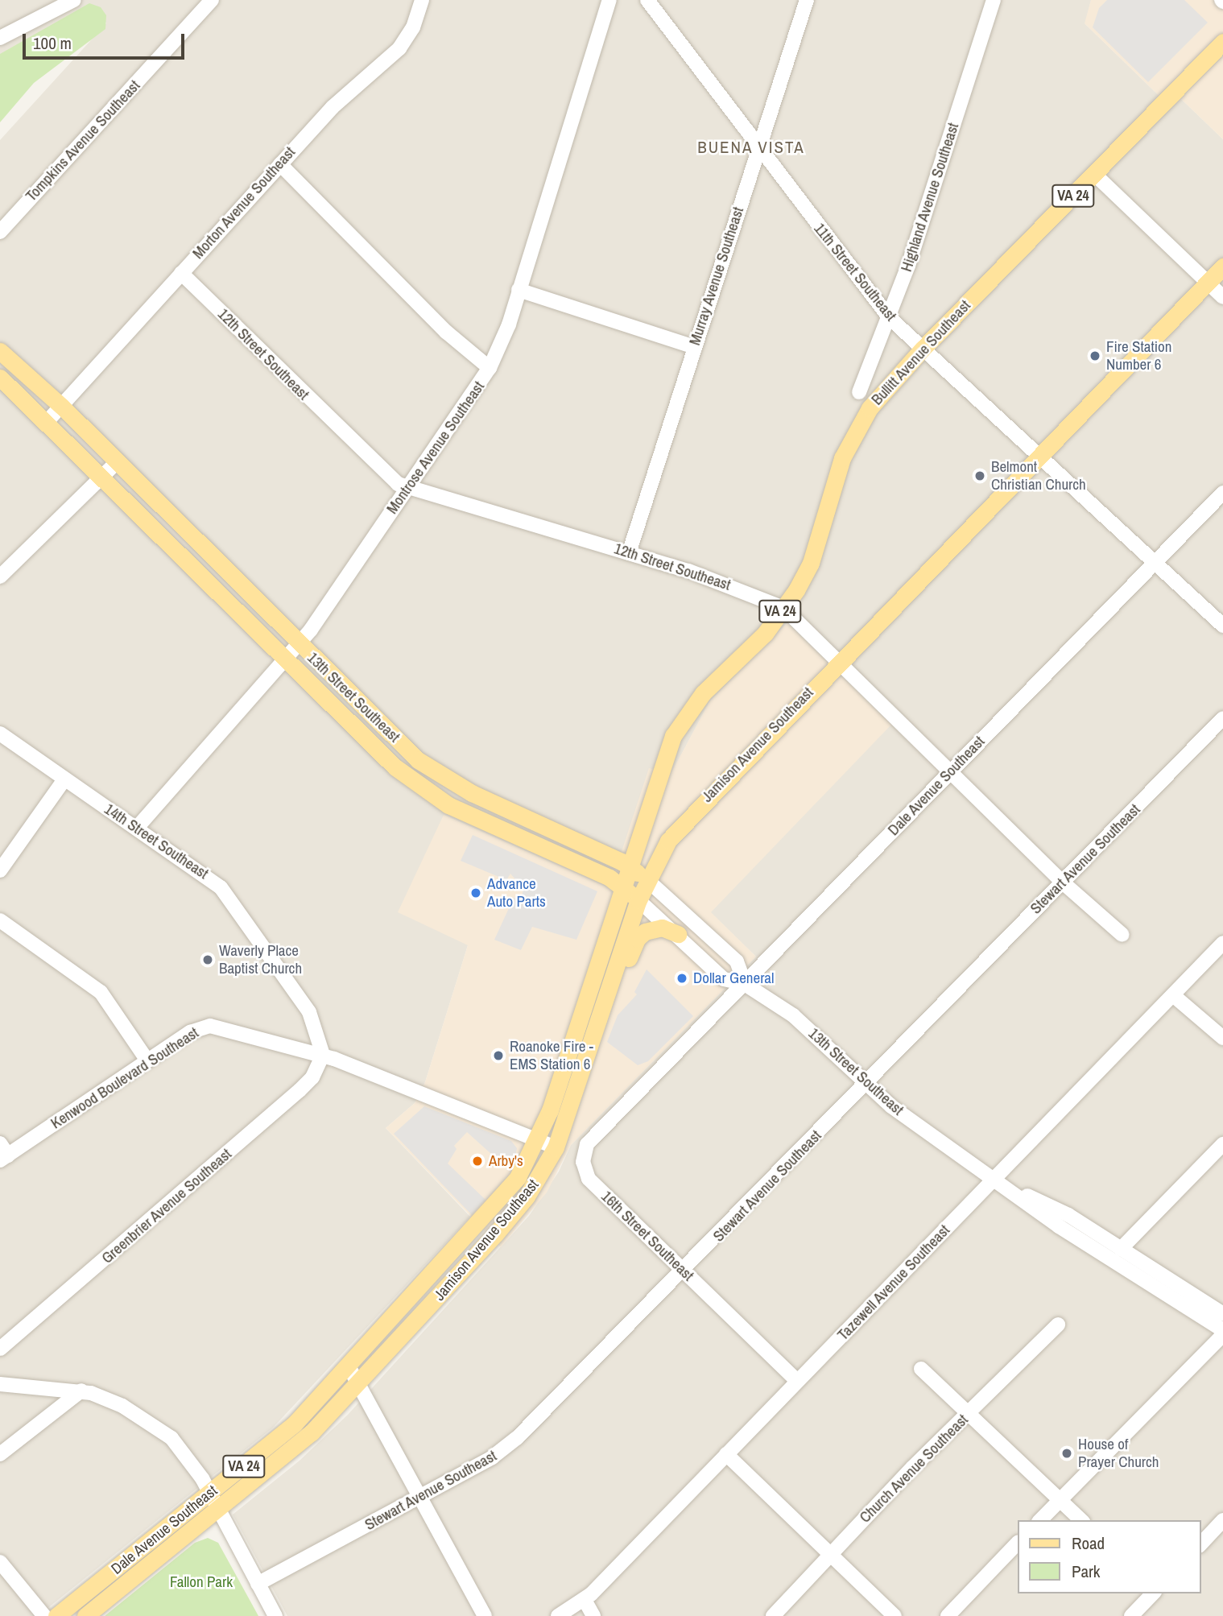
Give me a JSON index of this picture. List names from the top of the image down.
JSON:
{
  "streets": {
    "main road": [
      "VA 24",
      "Bullitt Avenue Southeast",
      "13th Street Southeast",
      "Jamison Avenue Southeast",
      "Dale Avenue Southeast"
    ],
    "street": [
      "Tompkins Avenue Southeast",
      "Highland Avenue Southeast",
      "Morton Avenue Southeast",
      "11th Street Southeast",
      "Murray Avenue Southeast",
      "12th Street Southeast",
      "Montrose Avenue Southeast",
      "14th Street Southeast",
      "Stewart Avenue Southeast",
      "Kenwood Boulevard Southeast",
      "Greenbrier Avenue Southeast",
      "16th Street Southeast",
      "Tazewell Avenue Southeast",
      "Church Avenue Southeast"
    ]
  },
  "crossings": [
    ["Highland Avenue Southeast", "11th Street Southeast"],
    ["Morton Avenue Southeast", "12th Street Southeast"],
    ["Morton Avenue Southeast", "13th Street Southeast"],
    ["11th Street Southeast", "Murray Avenue Southeast"],
    ["11th Street Southeast", "Bullitt Avenue Southeast"],
    ["11th Street Southeast", "Jamison Avenue Southeast"],
    ["11th Street Southeast", "Dale Avenue Southeast"],
    ["Murray Avenue Southeast", "12th Street Southeast"],
    ["Bullitt Avenue Southeast", "12th Street Southeast"],
    ["Bullitt Avenue Southeast", "13th Street Southeast"],
    ["Bullitt Avenue Southeast", "Jamison Avenue Southeast"],
    ["12th Street Southeast", "Montrose Avenue Southeast"],
    ["12th Street Southeast", "Jamison Avenue Southeast"],
    ["12th Street Southeast", "Dale Avenue Southeast"],
    ["12th Street Southeast", "Stewart Avenue Southeast"],
    ["Montrose Avenue Southeast", "13th Street Southeast"],
    ["Montrose Avenue Southeast", "14th Street Southeast"],
    ["13th Street Southeast", "Jamison Avenue Southeast"],
    ["13th Street Southeast", "Dale Avenue Southeast"],
    ["13th Street Southeast", "Stewart Avenue Southeast"],
    ["13th Street Southeast", "Tazewell Avenue Southeast"],
    ["Jamison Avenue Southeast", "Dale Avenue Southeast"],
    ["Dale Avenue Southeast", "16th Street Southeast"],
    ["14th Street Southeast", "Kenwood Boulevard Southeast"],
    ["14th Street Southeast", "Greenbrier Avenue Southeast"],
    ["Stewart Avenue Southeast", "16th Street Southeast"],
    ["Kenwood Boulevard Southeast", "Greenbrier Avenue Southeast"],
    ["16th Street Southeast", "Tazewell Avenue Southeast"]
  ],
  "districts": ["BUENA VISTA"],
  "parks": ["Fallon Park"],
  "places": [
    "Fire Station Number 6",
    "Belmont Christian Church",
    "Advance Auto Parts",
    "Waverly Place Baptist Church",
    "Dollar General",
    "Roanoke Fire - EMS Station 6",
    "Arby's",
    "House of Prayer Church"
  ],
  "legend": ["Road", "Park"],
  "scale_bar": "100 m"
}
